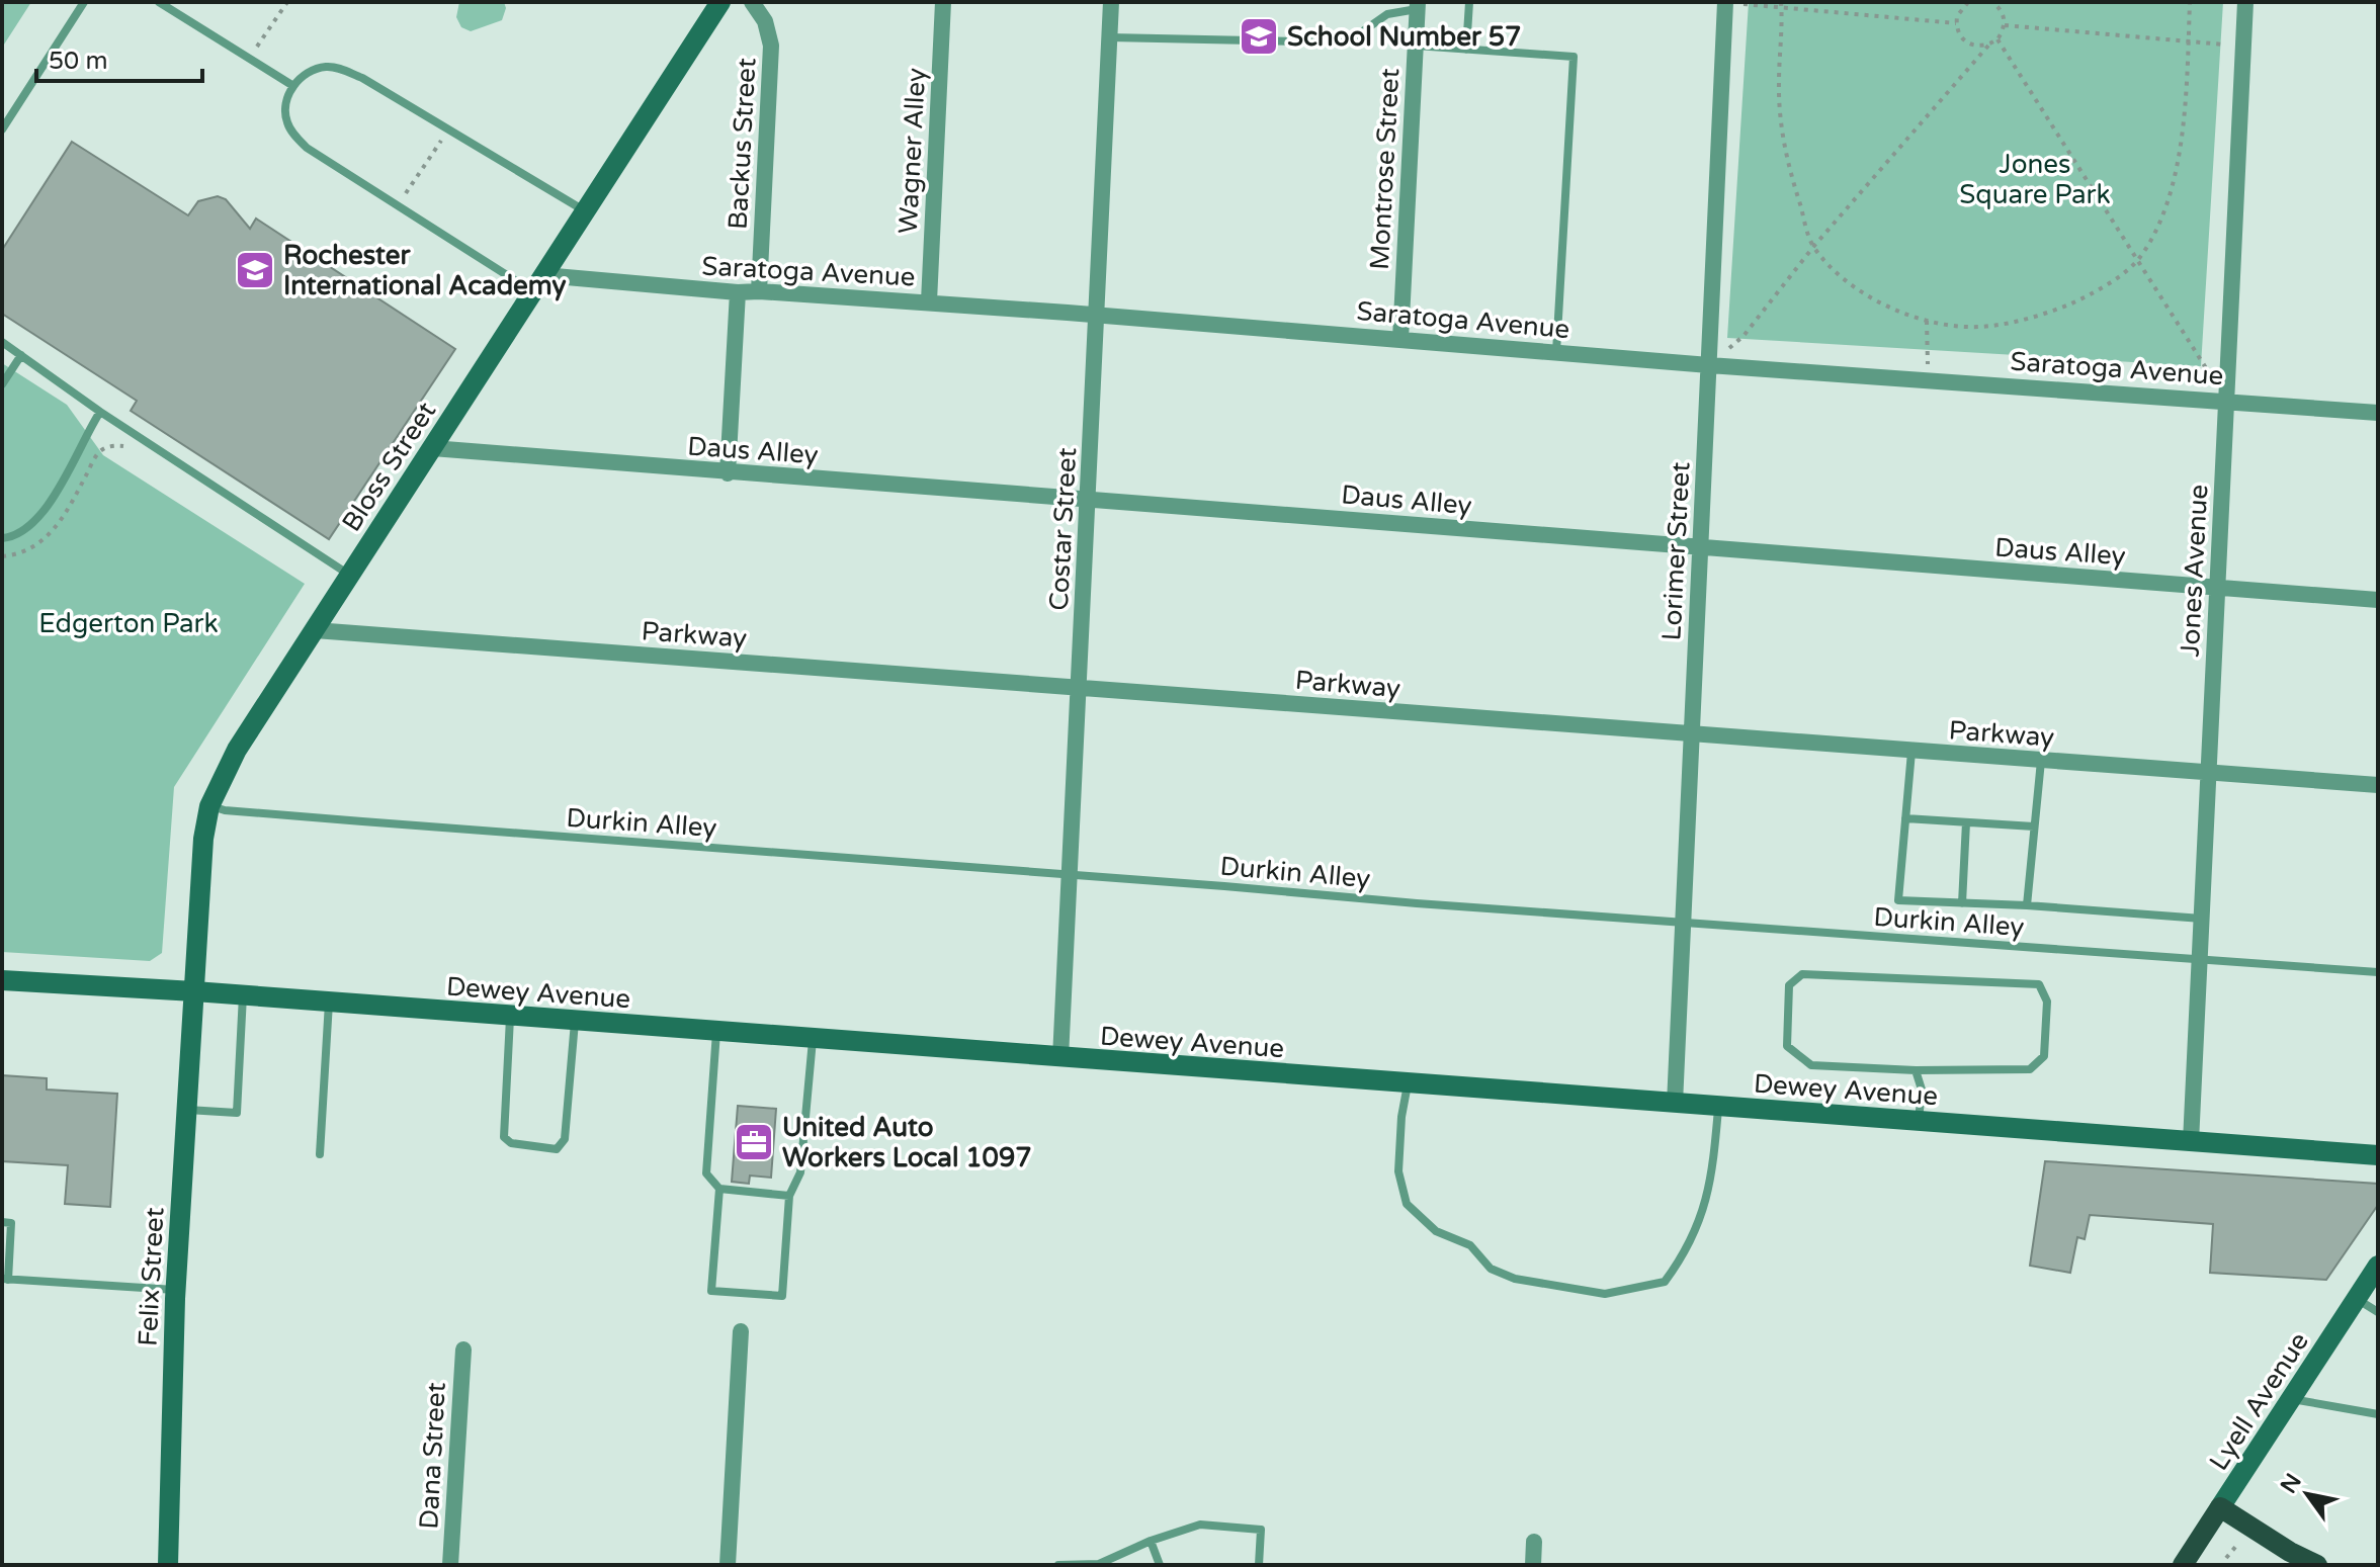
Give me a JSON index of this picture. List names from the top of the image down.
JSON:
{
  "streets": {
    "main road": ["Lyell Avenue"],
    "street": [
      "Backus Street",
      "Wagner Alley",
      "Montrose Street",
      "Saratoga Avenue",
      "Daus Alley",
      "Bloss Street",
      "Costar Street",
      "Lorimer Street",
      "Jones Avenue",
      "Parkway",
      "Dewey Avenue",
      "Felix Street",
      "Dana Street"
    ],
    "lane": ["Durkin Alley"]
  },
  "crossings": [
    ["Backus Street", "Saratoga Avenue"],
    ["Wagner Alley", "Saratoga Avenue"],
    ["Montrose Street", "Saratoga Avenue"],
    ["Saratoga Avenue", "Bloss Street"],
    ["Saratoga Avenue", "Costar Street"],
    ["Saratoga Avenue", "Lorimer Street"],
    ["Saratoga Avenue", "Jones Avenue"],
    ["Daus Alley", "Bloss Street"],
    ["Daus Alley", "Costar Street"],
    ["Daus Alley", "Lorimer Street"],
    ["Daus Alley", "Jones Avenue"],
    ["Bloss Street", "Parkway"],
    ["Bloss Street", "Durkin Alley"],
    ["Bloss Street", "Dewey Avenue"],
    ["Bloss Street", "Felix Street"],
    ["Costar Street", "Parkway"],
    ["Costar Street", "Durkin Alley"],
    ["Costar Street", "Dewey Avenue"],
    ["Lorimer Street", "Parkway"],
    ["Lorimer Street", "Durkin Alley"],
    ["Lorimer Street", "Dewey Avenue"],
    ["Jones Avenue", "Parkway"],
    ["Jones Avenue", "Durkin Alley"],
    ["Jones Avenue", "Dewey Avenue"],
    ["Dewey Avenue", "Felix Street"]
  ],
  "parks": ["Jones Square Park", "Edgerton Park"],
  "places": {
    "school or university": ["School Number 57", "Rochester International Academy"],
    "office": ["United Auto Workers Local 1097"]
  },
  "scale_bar": "50 m",
  "north": "top left"
}
